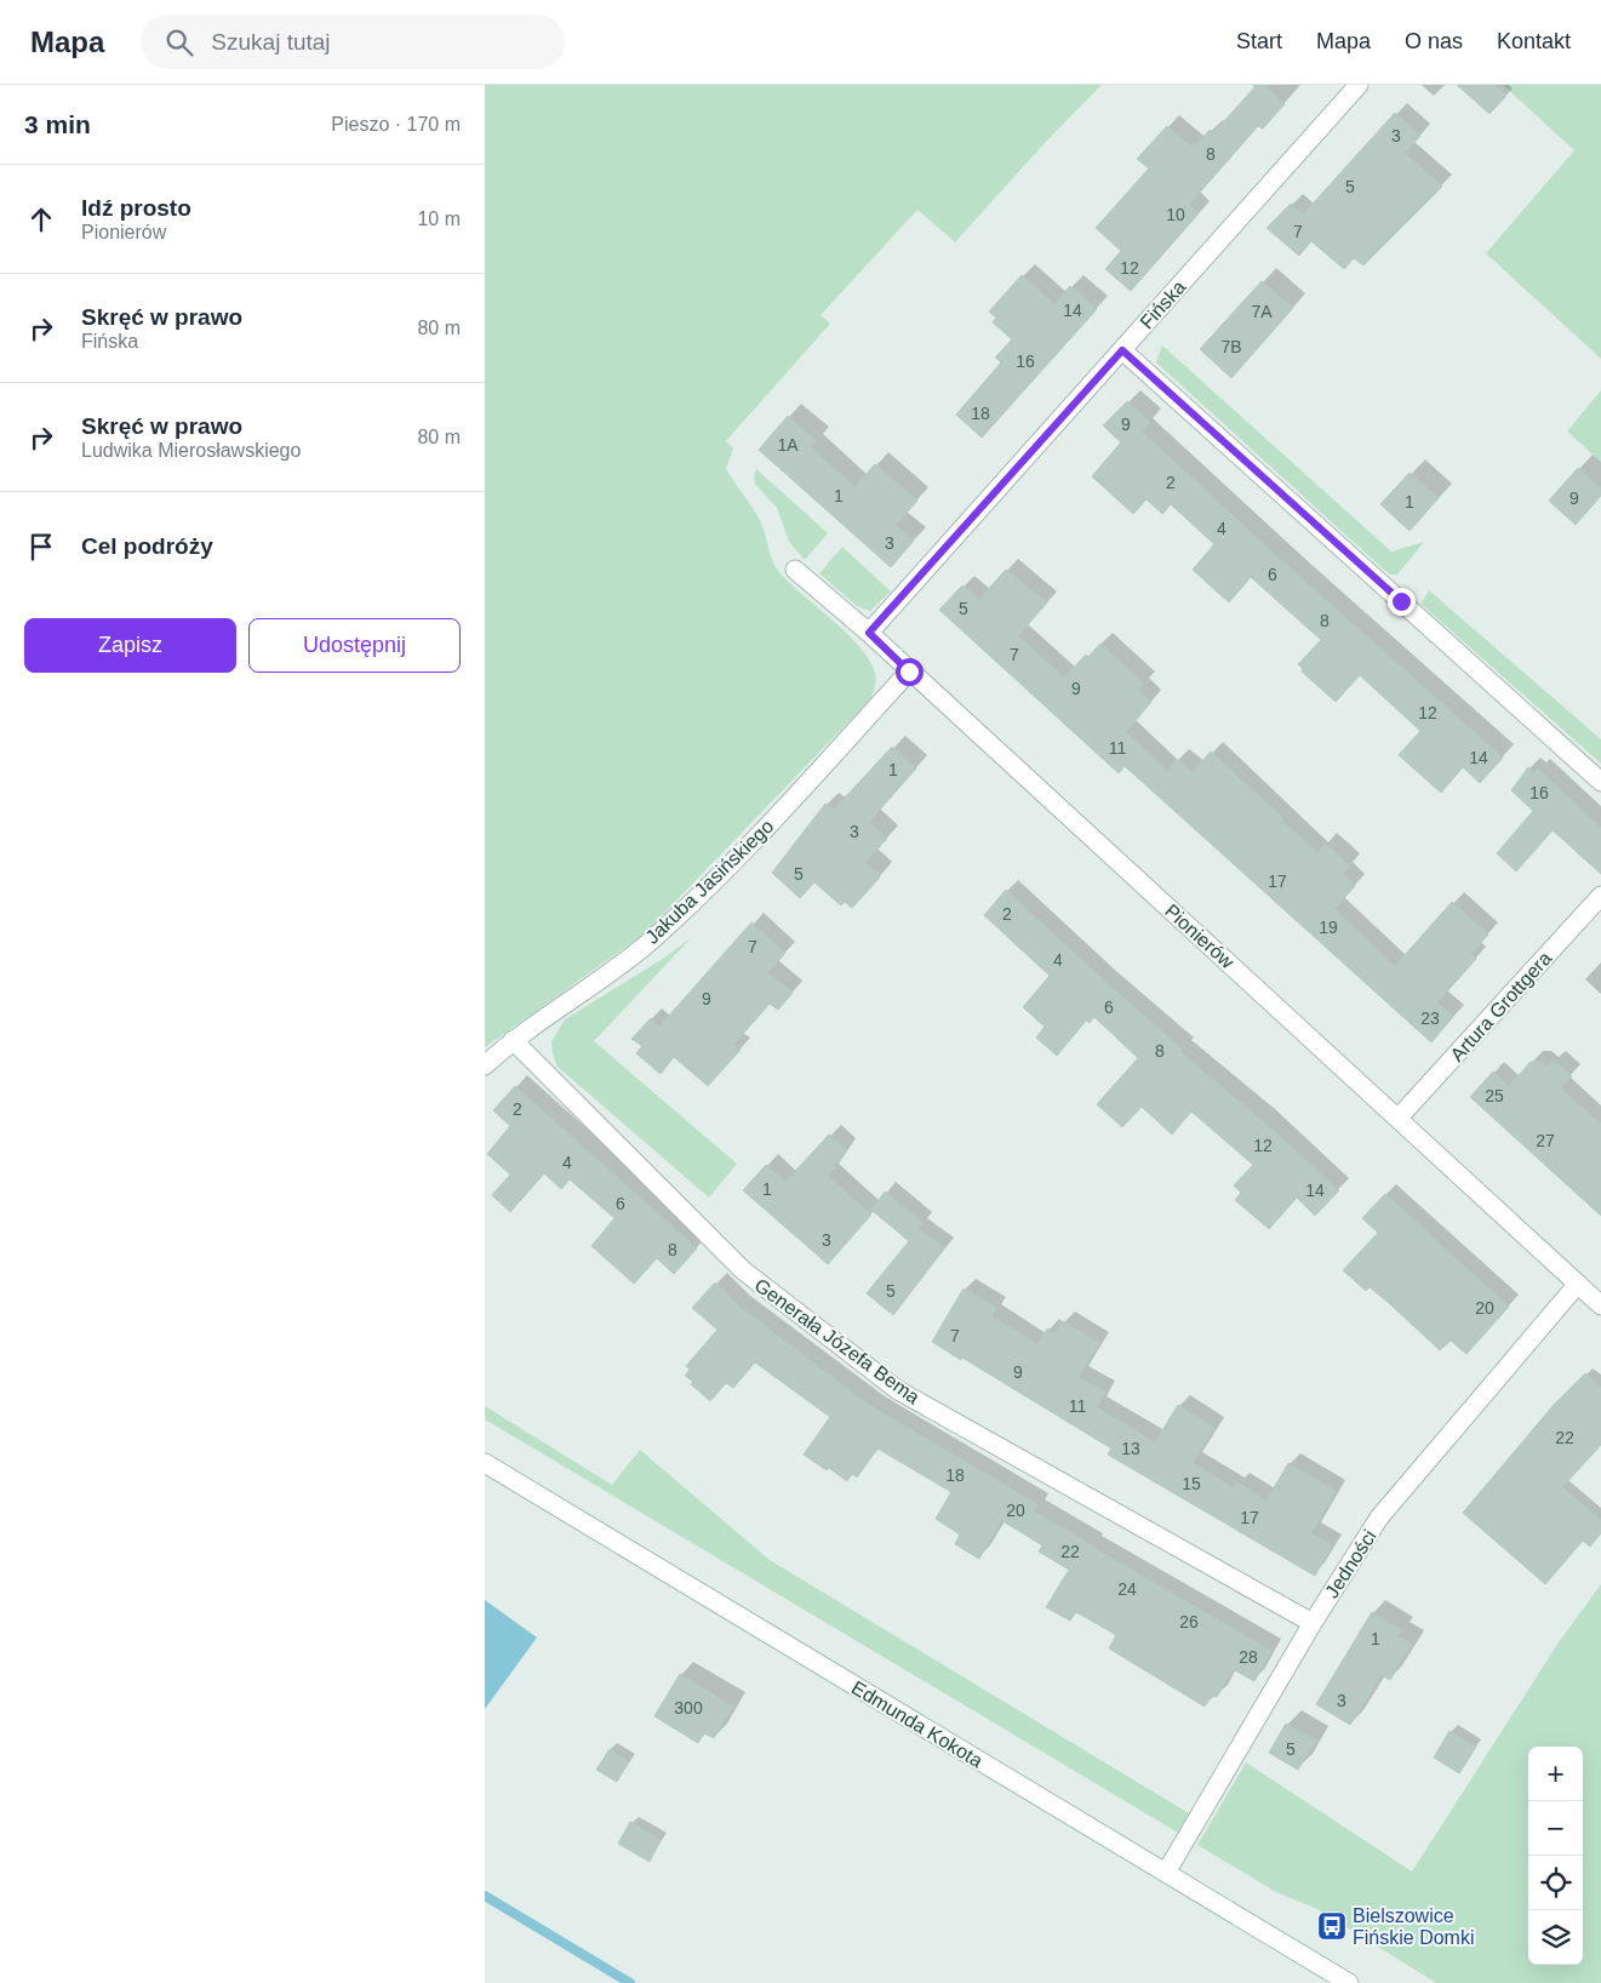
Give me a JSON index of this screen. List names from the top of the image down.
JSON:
{
  "streets": {
    "street": [
      "Fińska",
      "Jakuba Jasińskiego",
      "Pionierów",
      "Artura Grottgera",
      "Generała Józefa Bema",
      "Jedności",
      "Edmunda Kokota"
    ]
  },
  "crossings": [
    ["Fińska", "Pionierów"],
    ["Jakuba Jasińskiego", "Pionierów"],
    ["Jakuba Jasińskiego", "Generała Józefa Bema"],
    ["Pionierów", "Artura Grottgera"],
    ["Pionierów", "Jedności"],
    ["Generała Józefa Bema", "Jedności"],
    ["Jedności", "Edmunda Kokota"]
  ],
  "places": {
    "bus stop": ["Bielszowice Fińskie Domki"]
  },
  "house_numbers": [
    "3",
    "8",
    "5",
    "10",
    "7",
    "12",
    "14",
    "7A",
    "7B",
    "16",
    "18",
    "9",
    "1A",
    "2",
    "1",
    "9",
    "1",
    "4",
    "3",
    "6",
    "5",
    "8",
    "7",
    "9",
    "12",
    "11",
    "14",
    "1",
    "16",
    "3",
    "5",
    "17",
    "2",
    "19",
    "7",
    "4",
    "9",
    "6",
    "23",
    "8",
    "25",
    "2",
    "27",
    "12",
    "4",
    "1",
    "14",
    "6",
    "3",
    "8",
    "5",
    "20",
    "7",
    "9",
    "11",
    "22",
    "13",
    "18",
    "15",
    "20",
    "17",
    "22",
    "24",
    "26",
    "1",
    "28",
    "3",
    "300",
    "5"
  ],
  "page": {
    "header": "Mapa",
    "search": "Szukaj tutaj",
    "nav": [
      "Start",
      "Mapa",
      "O nas",
      "Kontakt"
    ],
    "heading": ["3 min", "Pieszo · 170 m"],
    "list": [
      ["Idź prosto", "Pionierów", "10 m"],
      ["Skręć w prawo", "Fińska", "80 m"],
      ["Skręć w prawo", "Ludwika Mierosławskiego", "80 m"],
      "Cel podróży"
    ],
    "buttons": ["Zapisz", "Udostępnij"],
    "map_buttons": ["+", "−"]
  }
}
